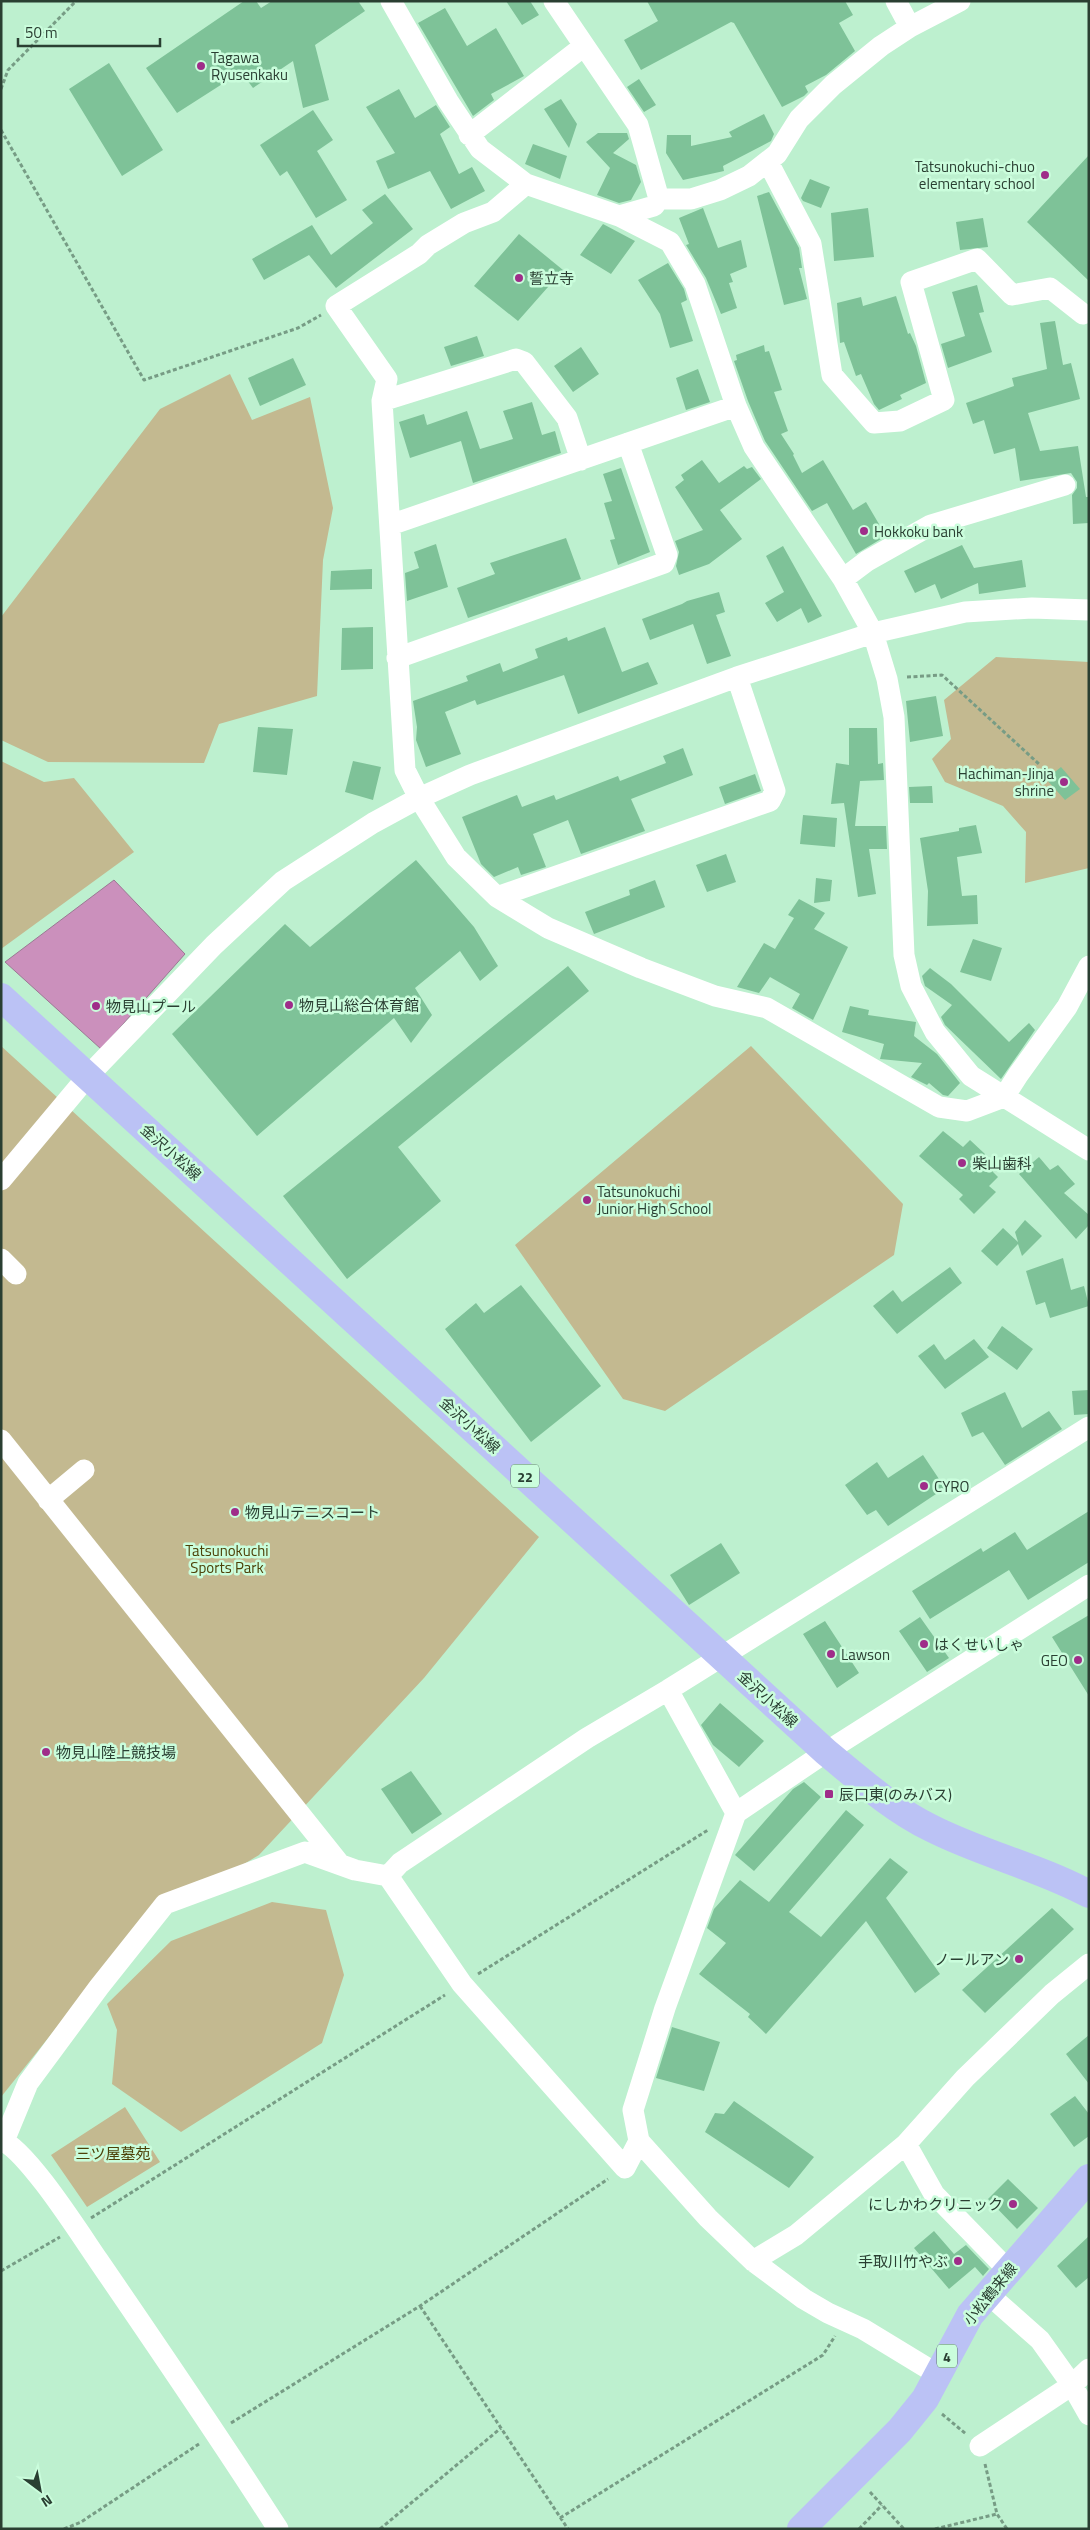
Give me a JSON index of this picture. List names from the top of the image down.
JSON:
{
  "streets": {
    "main road": [
      "金沢小松線",
      "22",
      "小松鶴来線",
      "4"
    ]
  },
  "parks": ["Tatsunokuchi Sports Park", "三ツ屋墓苑"],
  "places": {
    "other": [
      "Tagawa Ryusenkaku",
      "Tatsunokuchi-chuo elementary school",
      "誓立寺",
      "Hokkoku bank",
      "Hachiman-Jinja shrine",
      "物見山総合体育館",
      "物見山プール",
      "柴山歯科",
      "Tatsunokuchi Junior High School",
      "CYRO",
      "物見山テニスコート",
      "はくせいしゃ",
      "Lawson",
      "GEO",
      "物見山陸上競技場",
      "ノールアン",
      "にしかわクリニック",
      "手取川竹やぶ"
    ],
    "transit": ["辰口東(のみバス)"]
  },
  "scale_bar": "50 m",
  "north": "bottom right"
}
